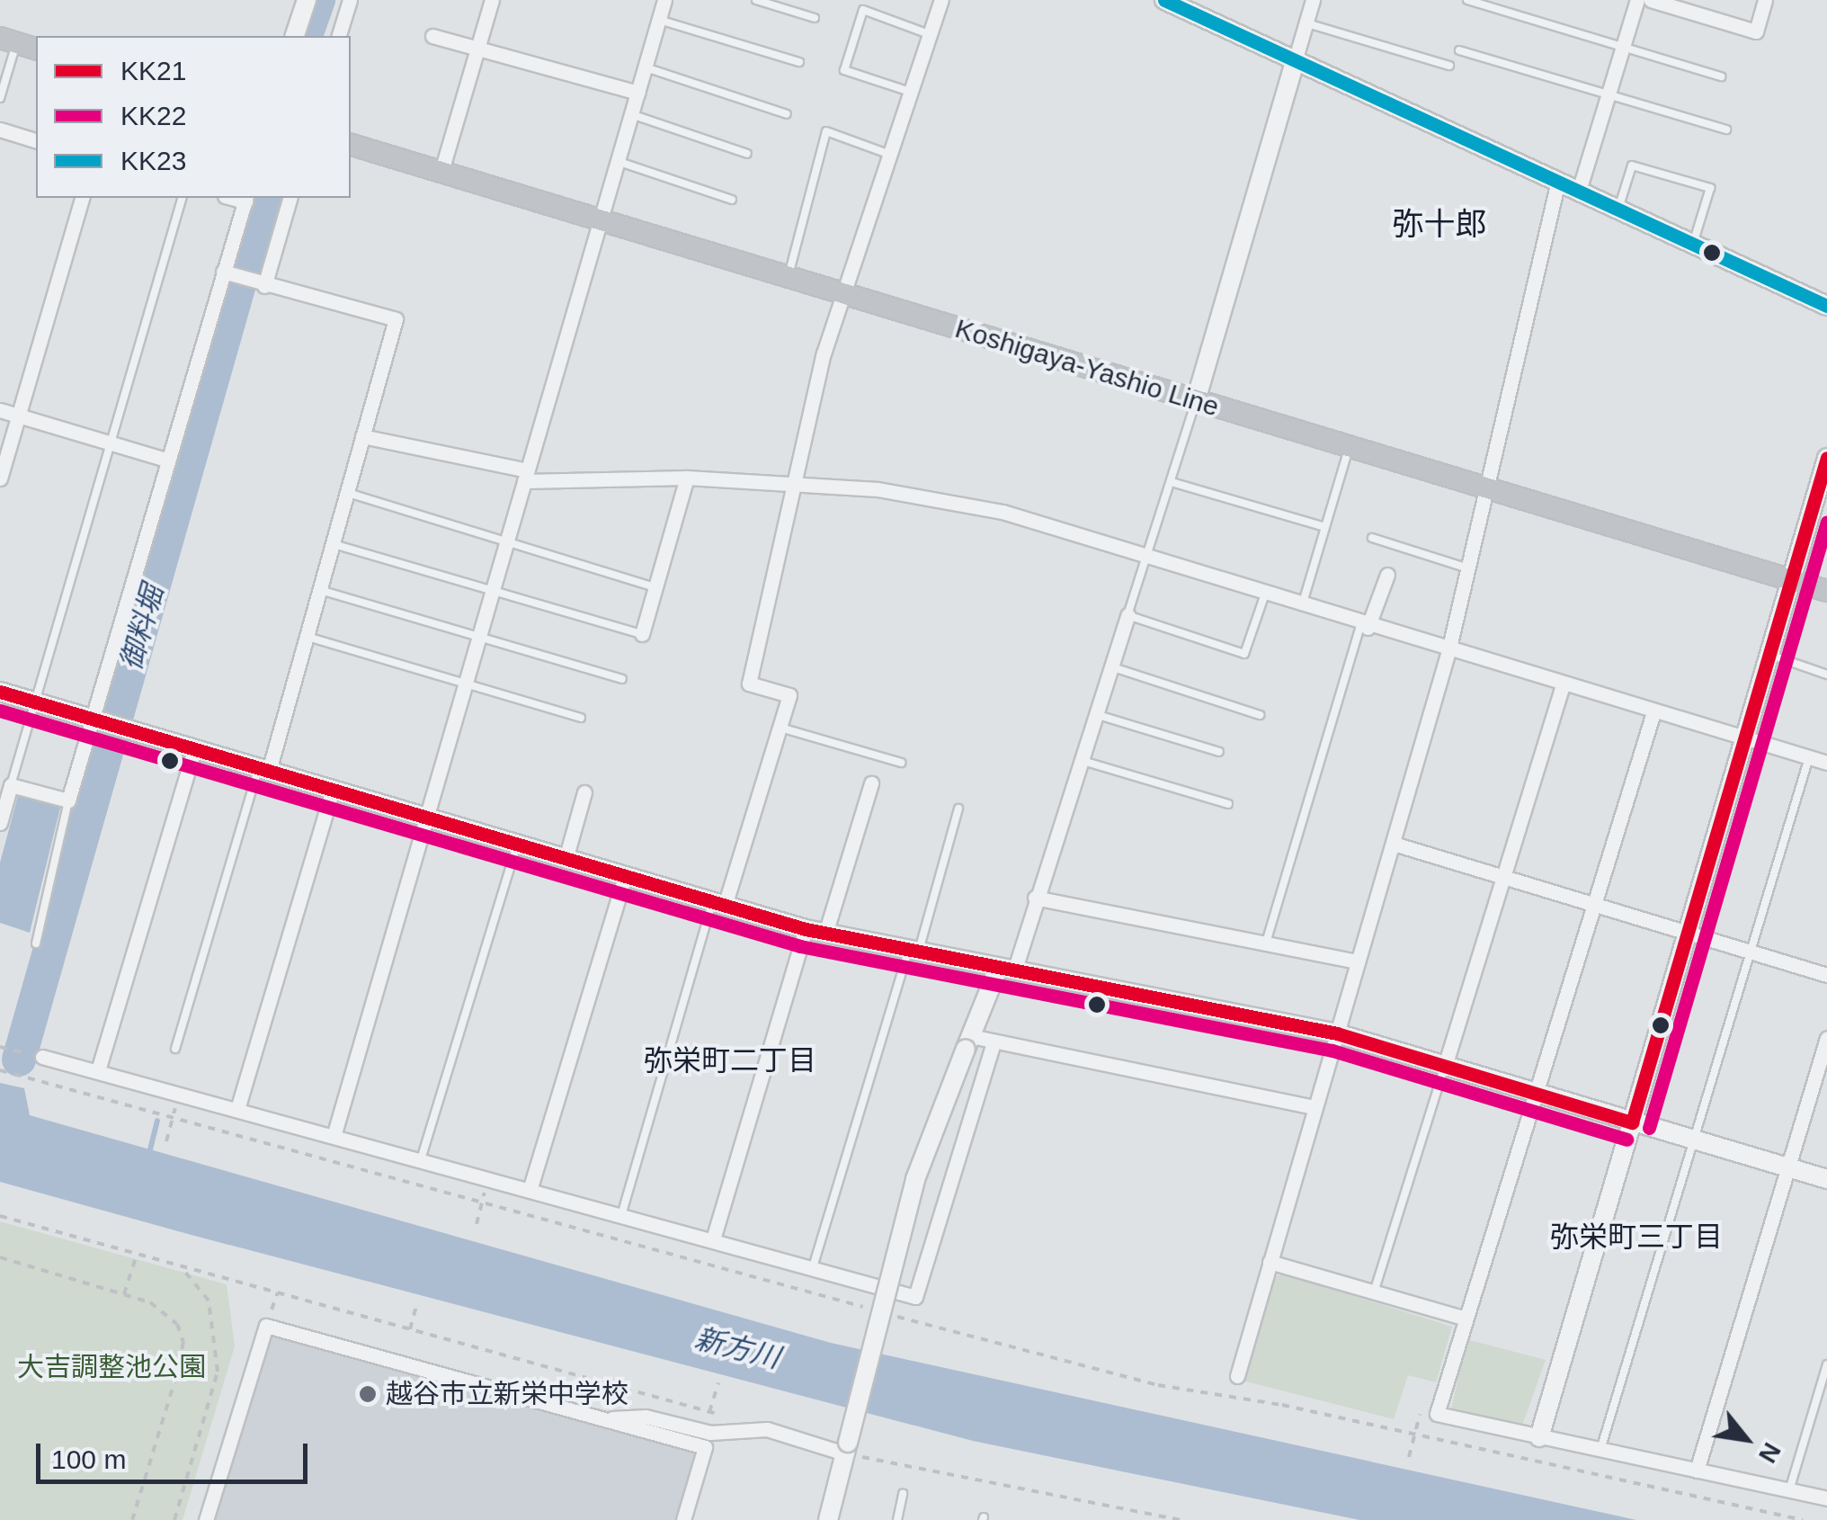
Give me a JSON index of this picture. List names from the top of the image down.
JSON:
{
  "streets": {
    "main road": ["Koshigaya-Yashio Line"]
  },
  "districts": ["弥十郎", "弥栄町二丁目", "弥栄町三丁目"],
  "water": ["御料堀", "新方川"],
  "parks": ["大吉調整池公園"],
  "places": ["越谷市立新栄中学校"],
  "lines": ["transit line KK23", "transit line KK21", "transit line KK22"],
  "legend": ["KK21", "KK22", "KK23"],
  "scale_bar": "100 m",
  "north": "bottom right"
}
